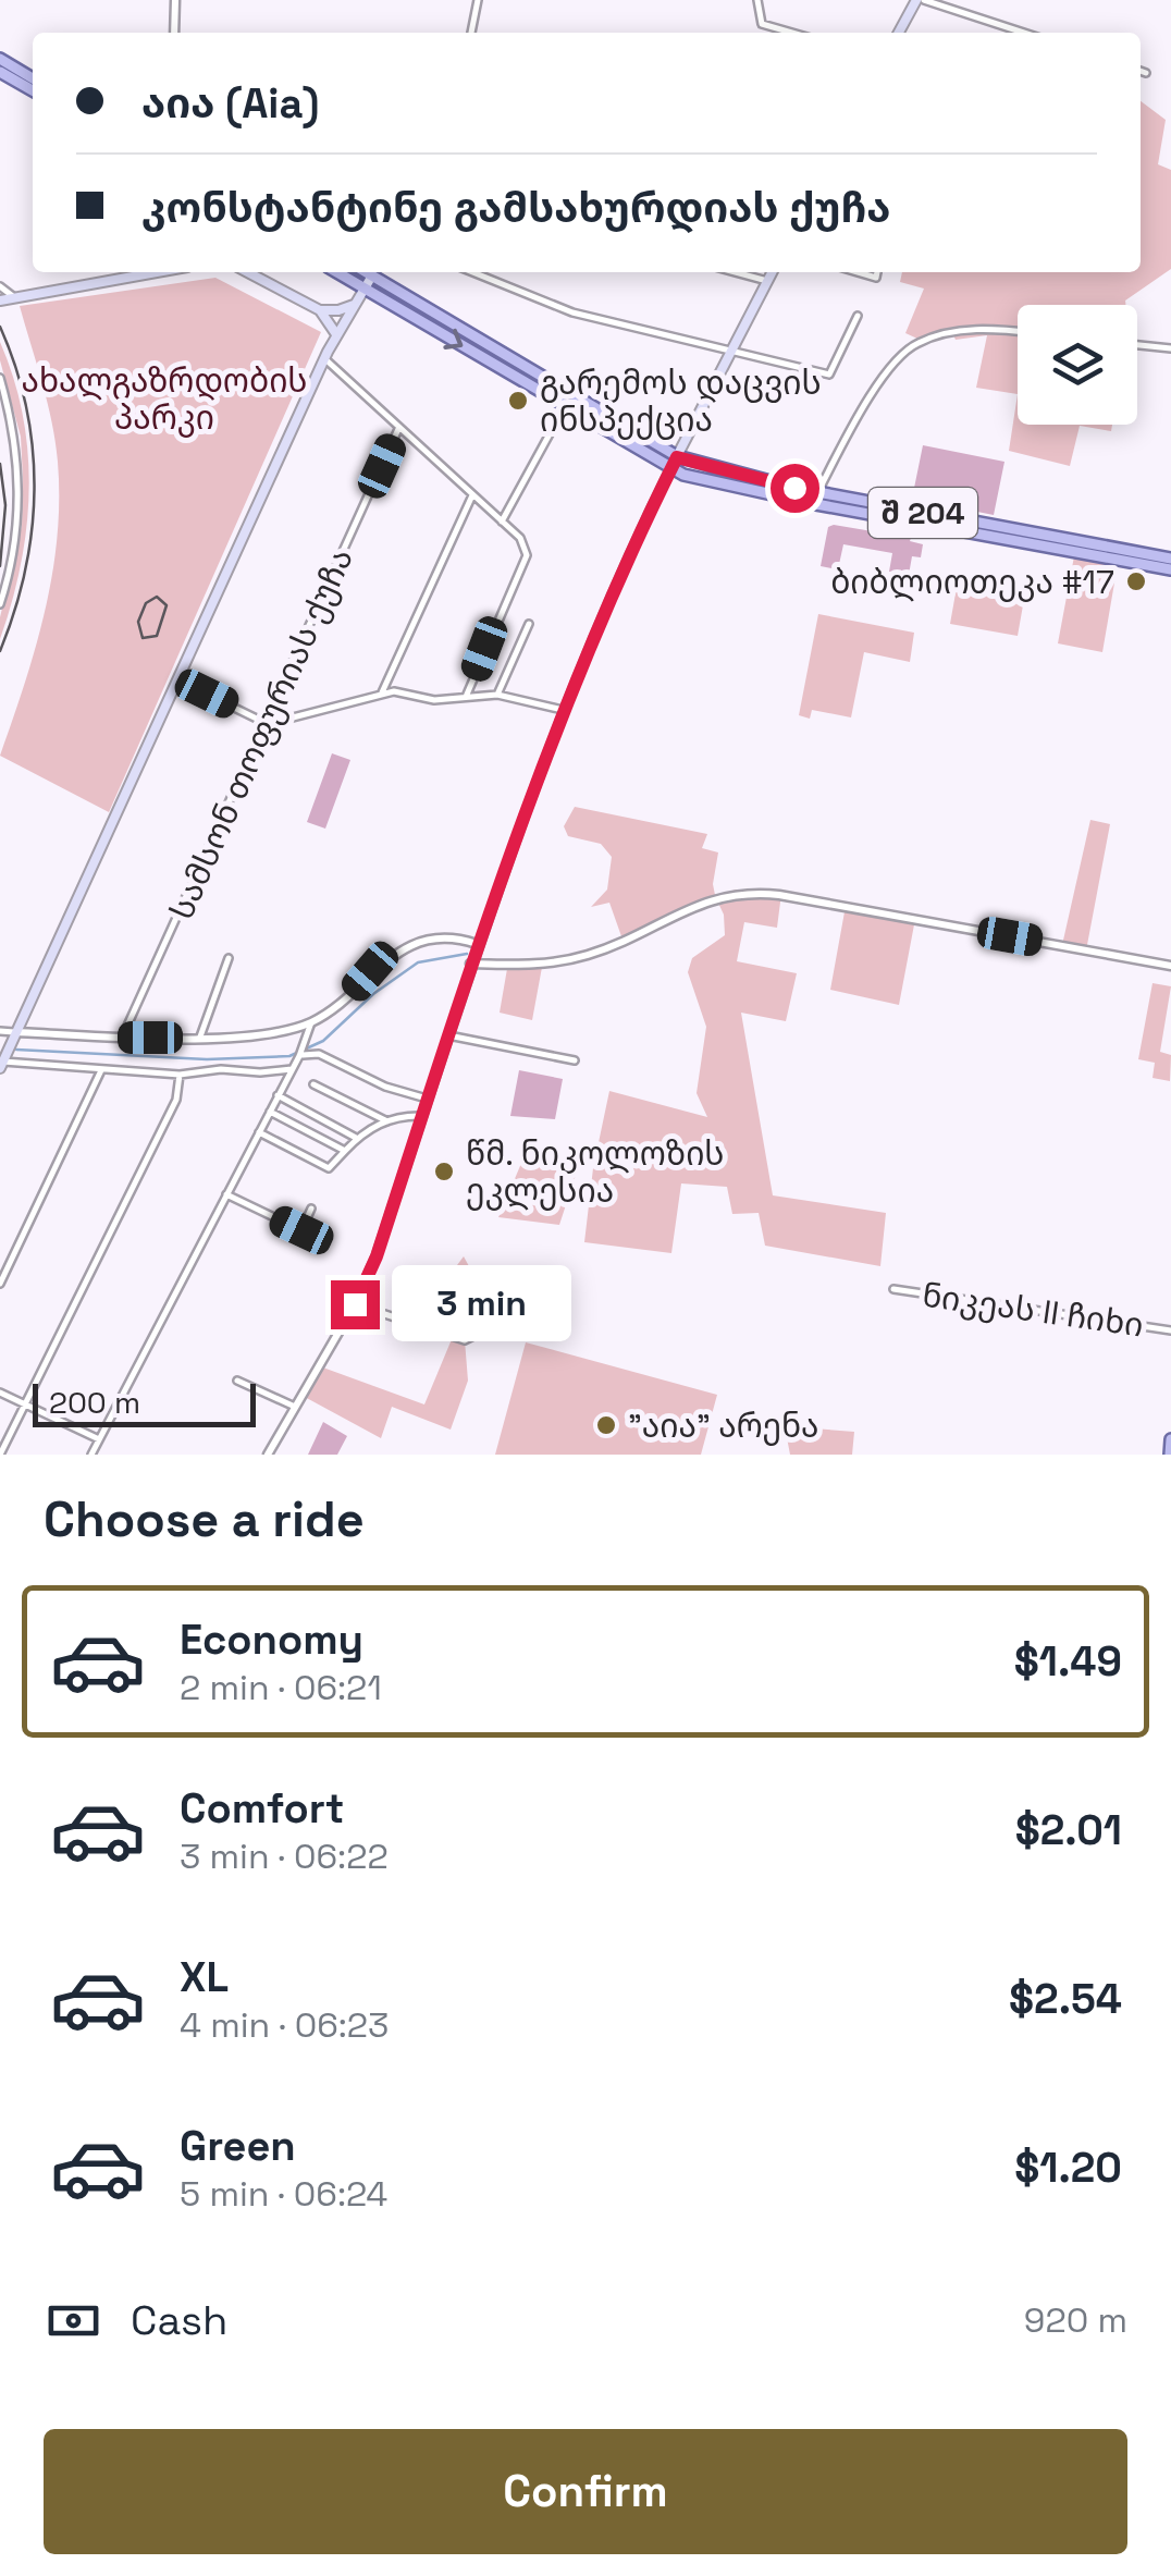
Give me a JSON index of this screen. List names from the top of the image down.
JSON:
{
  "streets": {
    "main road": ["შ 204"],
    "street": ["სამსონ თოფურიას ქუჩა", "ნიკეას II ჩიხი"]
  },
  "parks": ["ახალგაზრდობის პარკი"],
  "places": [
    "გარემოს დაცვის ინსპექცია",
    "ბიბლიოთეკა #17",
    "წმ. ნიკოლოზის ეკლესია",
    "\"აია\" არენა"
  ],
  "scale_bar": "200 m",
  "page": {
    "banner": ["აია (Aia)", "კონსტანტინე გამსახურდიას ქუჩა"],
    "bubble": "3 min",
    "scale": "200 m",
    "heading": "Choose a ride",
    "list": [
      {
        "name": "Economy",
        "note": "2 min · 06:21",
        "value": "$1.49"
      },
      {
        "name": "Comfort",
        "note": "3 min · 06:22",
        "value": "$2.01"
      },
      {
        "name": "XL",
        "note": "4 min · 06:23",
        "value": "$2.54"
      },
      {
        "name": "Green",
        "note": "5 min · 06:24",
        "value": "$1.20"
      }
    ],
    "pay": ["Cash", "920 m"],
    "buttons": "Confirm"
  }
}
